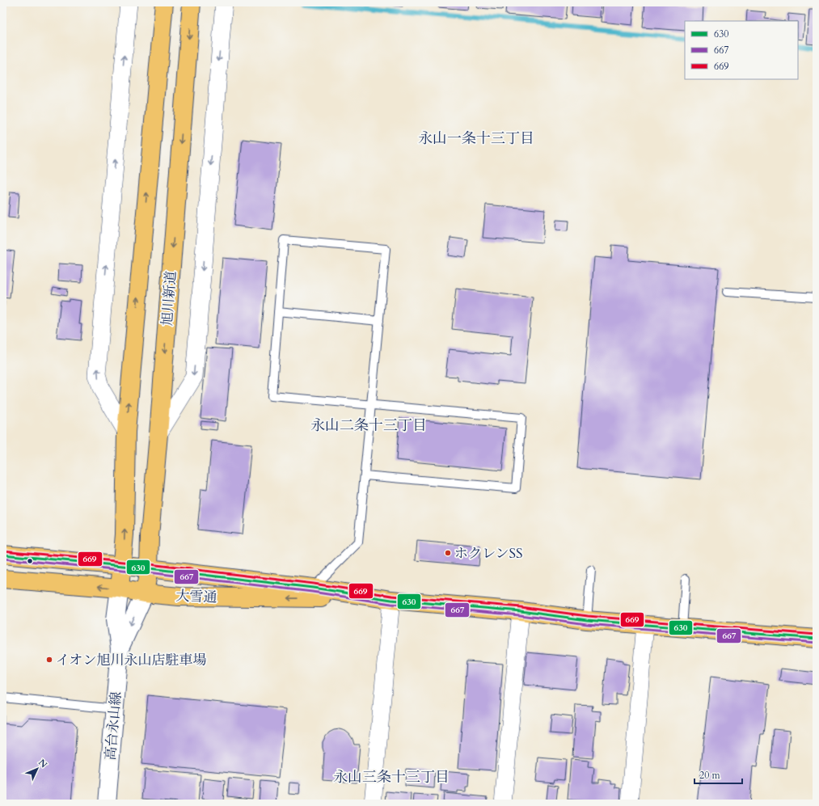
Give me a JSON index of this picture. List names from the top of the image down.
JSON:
{
  "streets": {
    "highway": ["旭川新道", "大雪通"],
    "street": ["高台永山線"]
  },
  "crossings": [
    ["旭川新道", "大雪通"],
    ["旭川新道", "高台永山線"],
    ["大雪通", "高台永山線"]
  ],
  "districts": ["永山一条十三丁目", "永山二条十三丁目", "永山三条十三丁目"],
  "places": ["ホクレンSS", "イオン旭川永山店駐車場"],
  "lines": ["transit line 669", "transit line 630", "transit line 667"],
  "legend": ["630", "667", "669"],
  "scale_bar": "20 m",
  "north": "top right"
}
